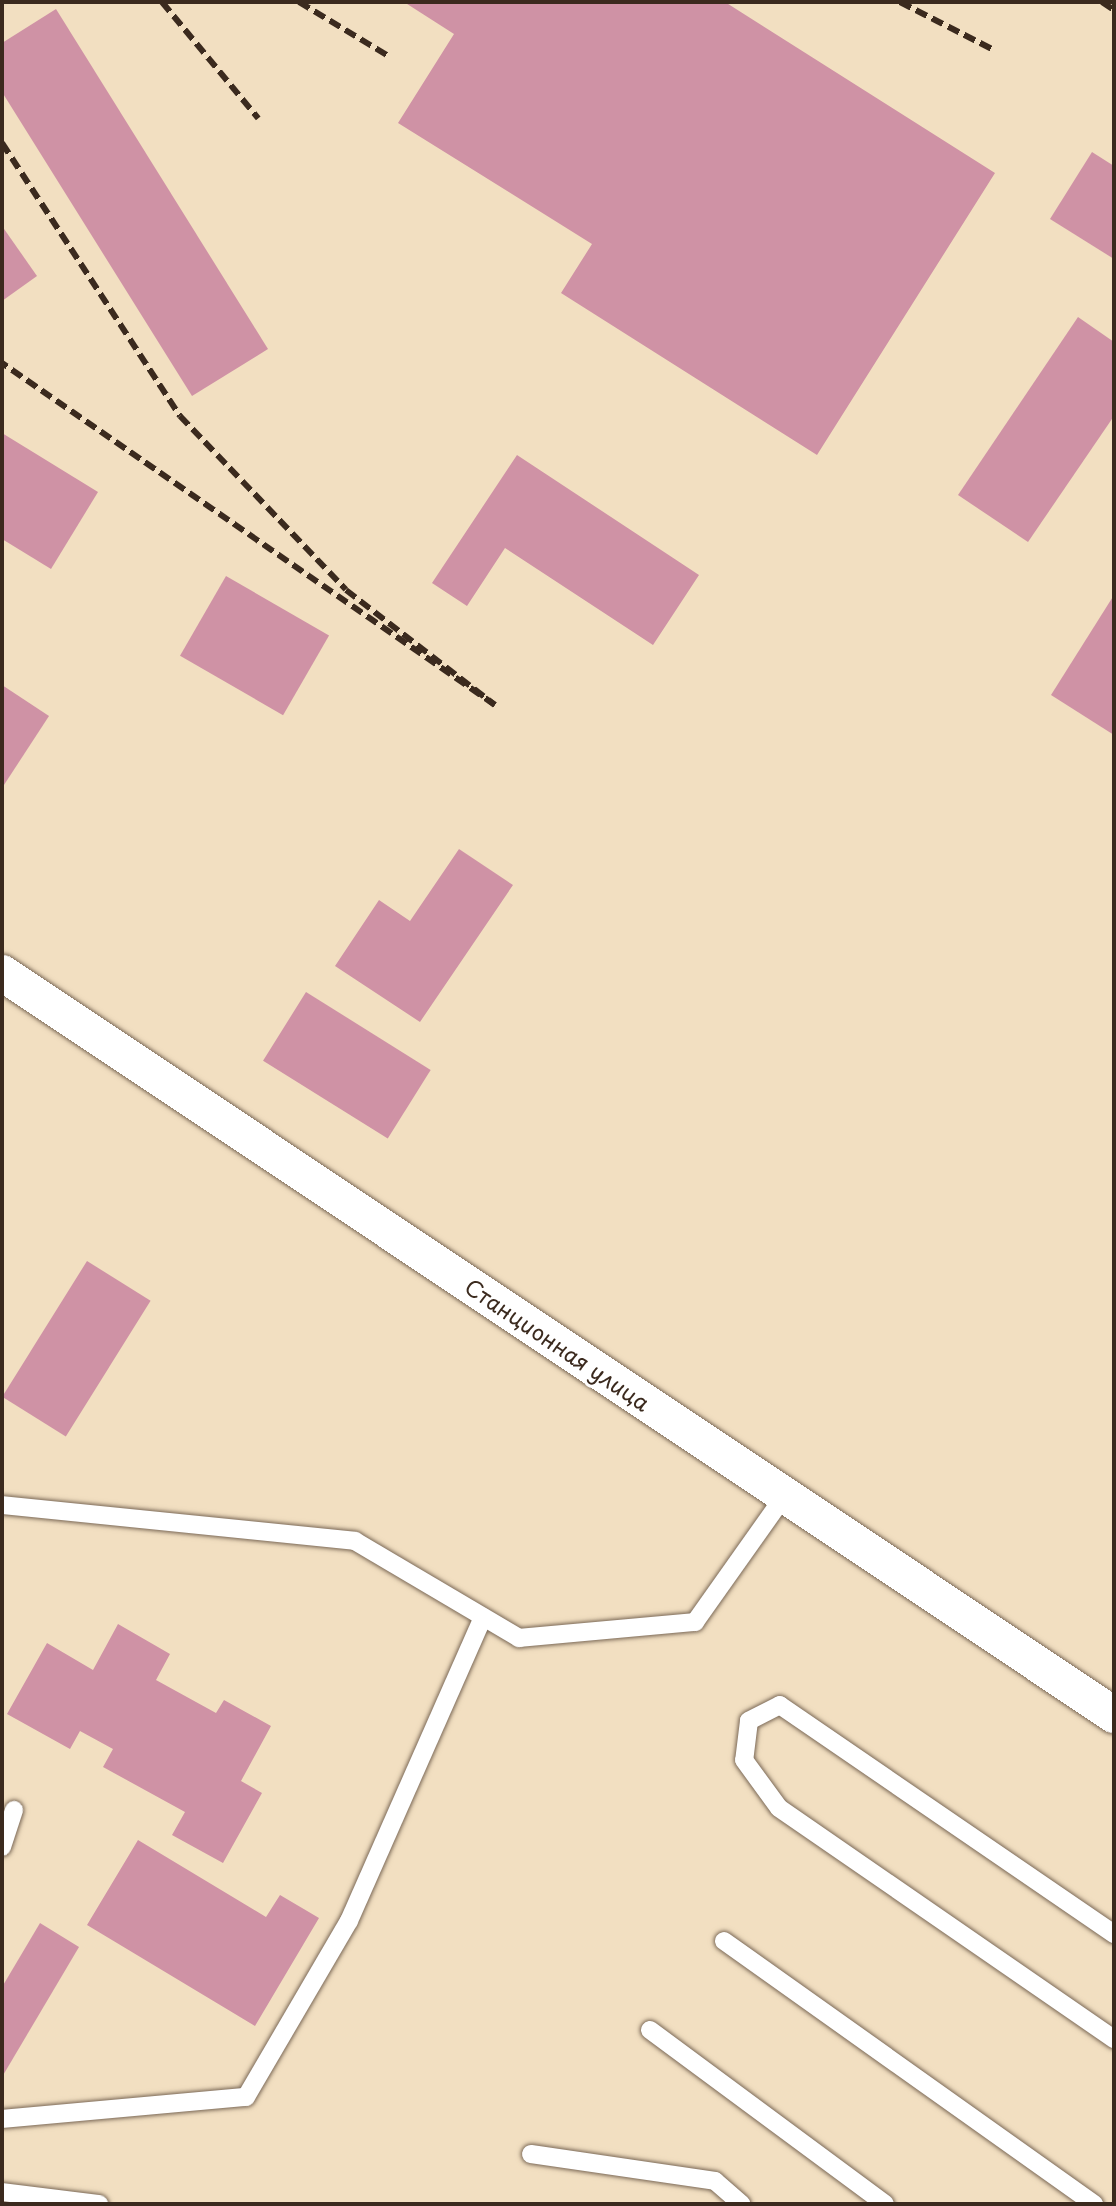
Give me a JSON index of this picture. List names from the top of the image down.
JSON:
{
  "streets": {
    "street": ["Станционная улица"]
  }
}
